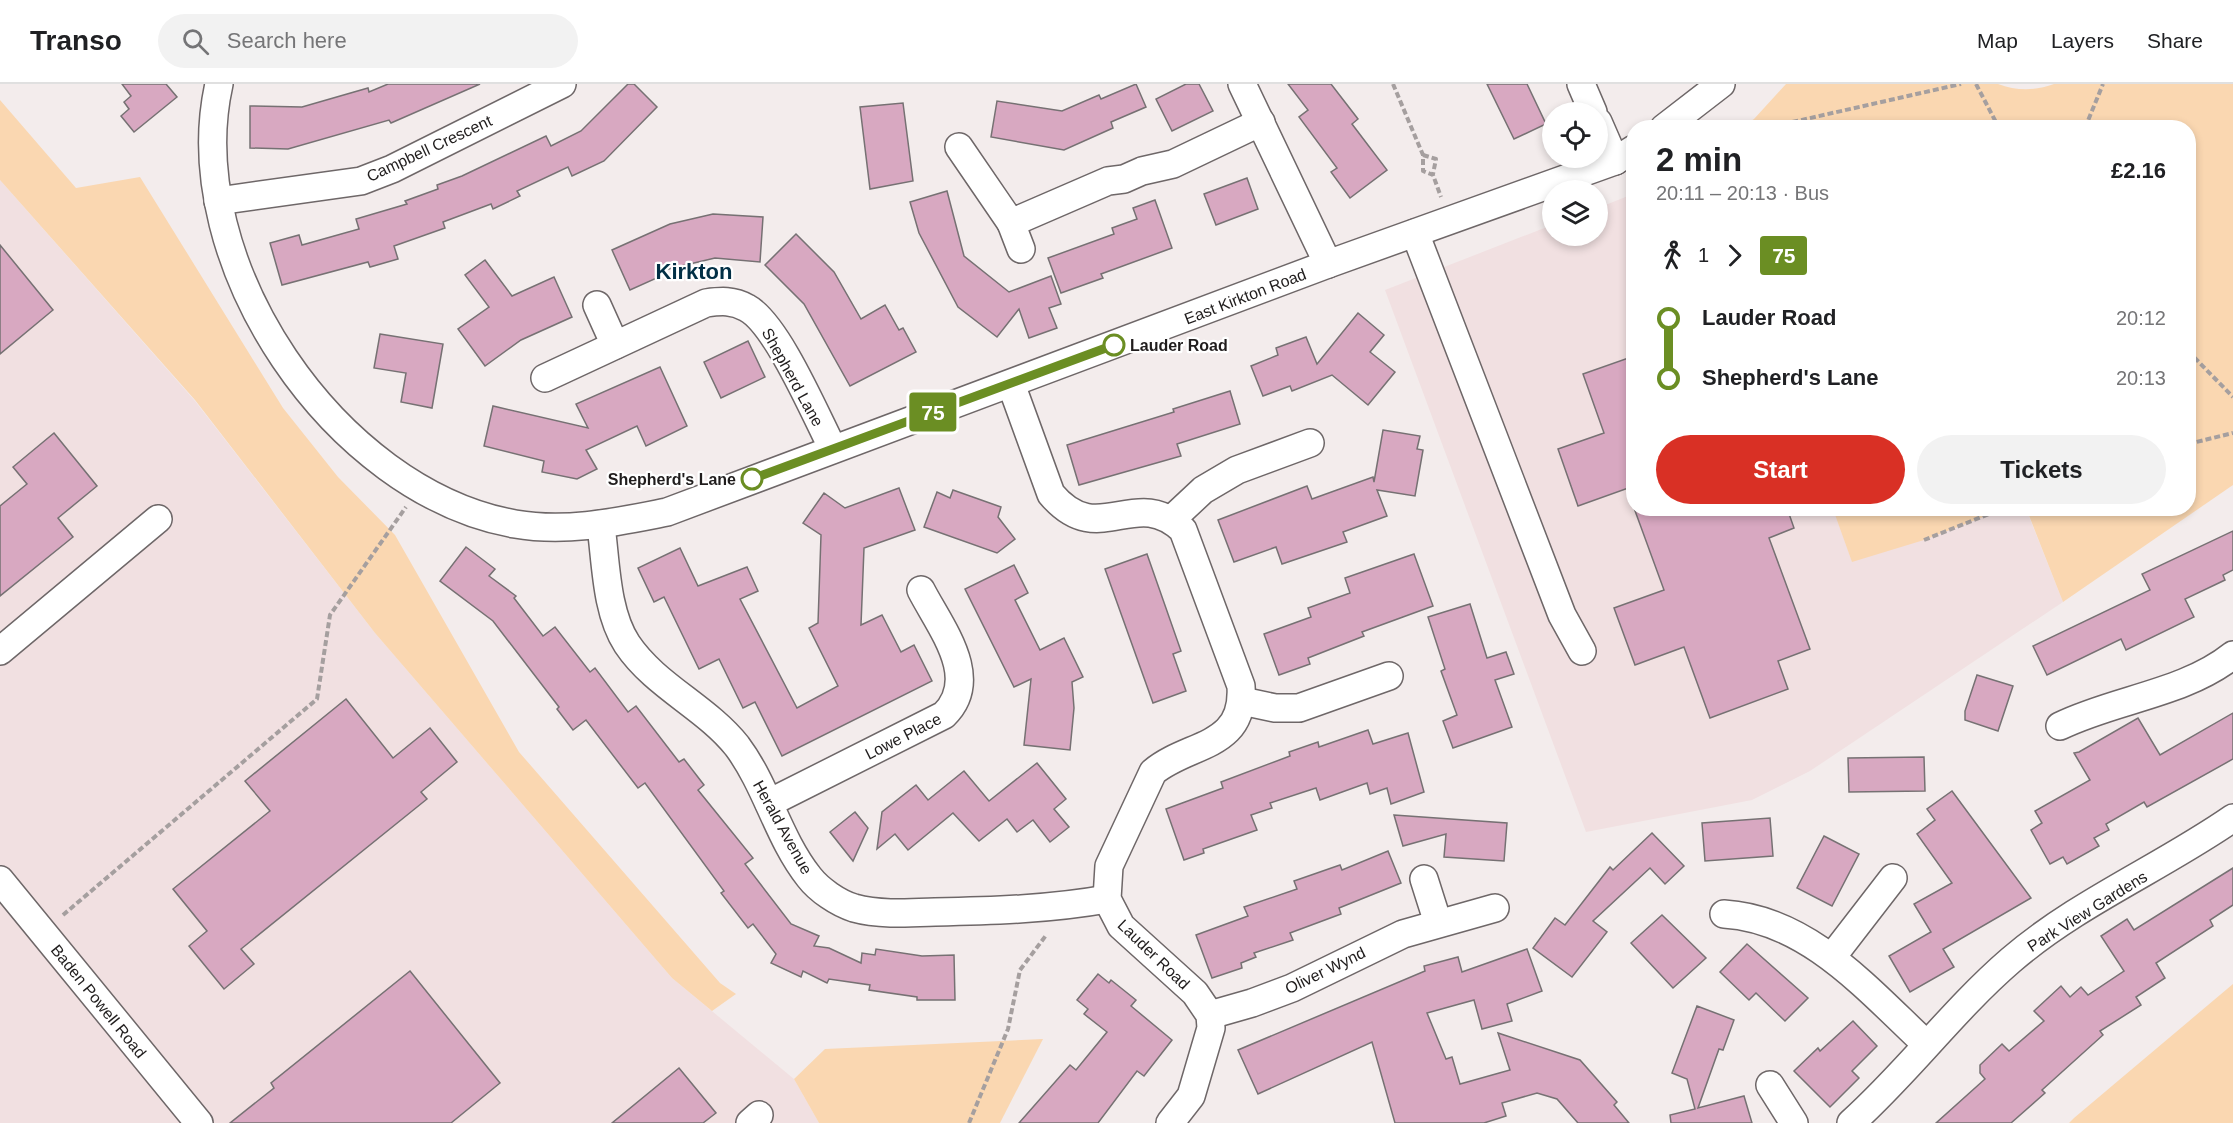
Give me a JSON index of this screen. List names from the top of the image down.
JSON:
{
  "streets": {
    "street": [
      "Campbell Crescent",
      "East Kirkton Road",
      "Shepherd Lane",
      "Lowe Place",
      "Herald Avenue",
      "Park View Gardens",
      "Lauder Road",
      "Oliver Wynd",
      "Baden Powell Road"
    ]
  },
  "crossings": [
    ["Campbell Crescent", "East Kirkton Road"],
    ["East Kirkton Road", "Shepherd Lane"],
    ["East Kirkton Road", "Herald Avenue"],
    ["Lowe Place", "Herald Avenue"],
    ["Herald Avenue", "Lauder Road"],
    ["Lauder Road", "Oliver Wynd"]
  ],
  "districts": ["Kirkton"],
  "places": ["Lauder Road", "Shepherd's Lane"],
  "lines": ["bus line 75"],
  "page": {
    "header": "Transo",
    "search": "Search here",
    "nav": ["Map", "Layers", "Share"],
    "on_map": "75",
    "heading": ["2 min", "20:11 – 20:13 · Bus", "£2.16"],
    "legs": ["1", "75"],
    "list": [
      {
        "name": "Lauder Road",
        "value": "20:12"
      },
      {
        "name": "Shepherd's Lane",
        "value": "20:13"
      }
    ],
    "buttons": ["Start", "Tickets"]
  }
}
